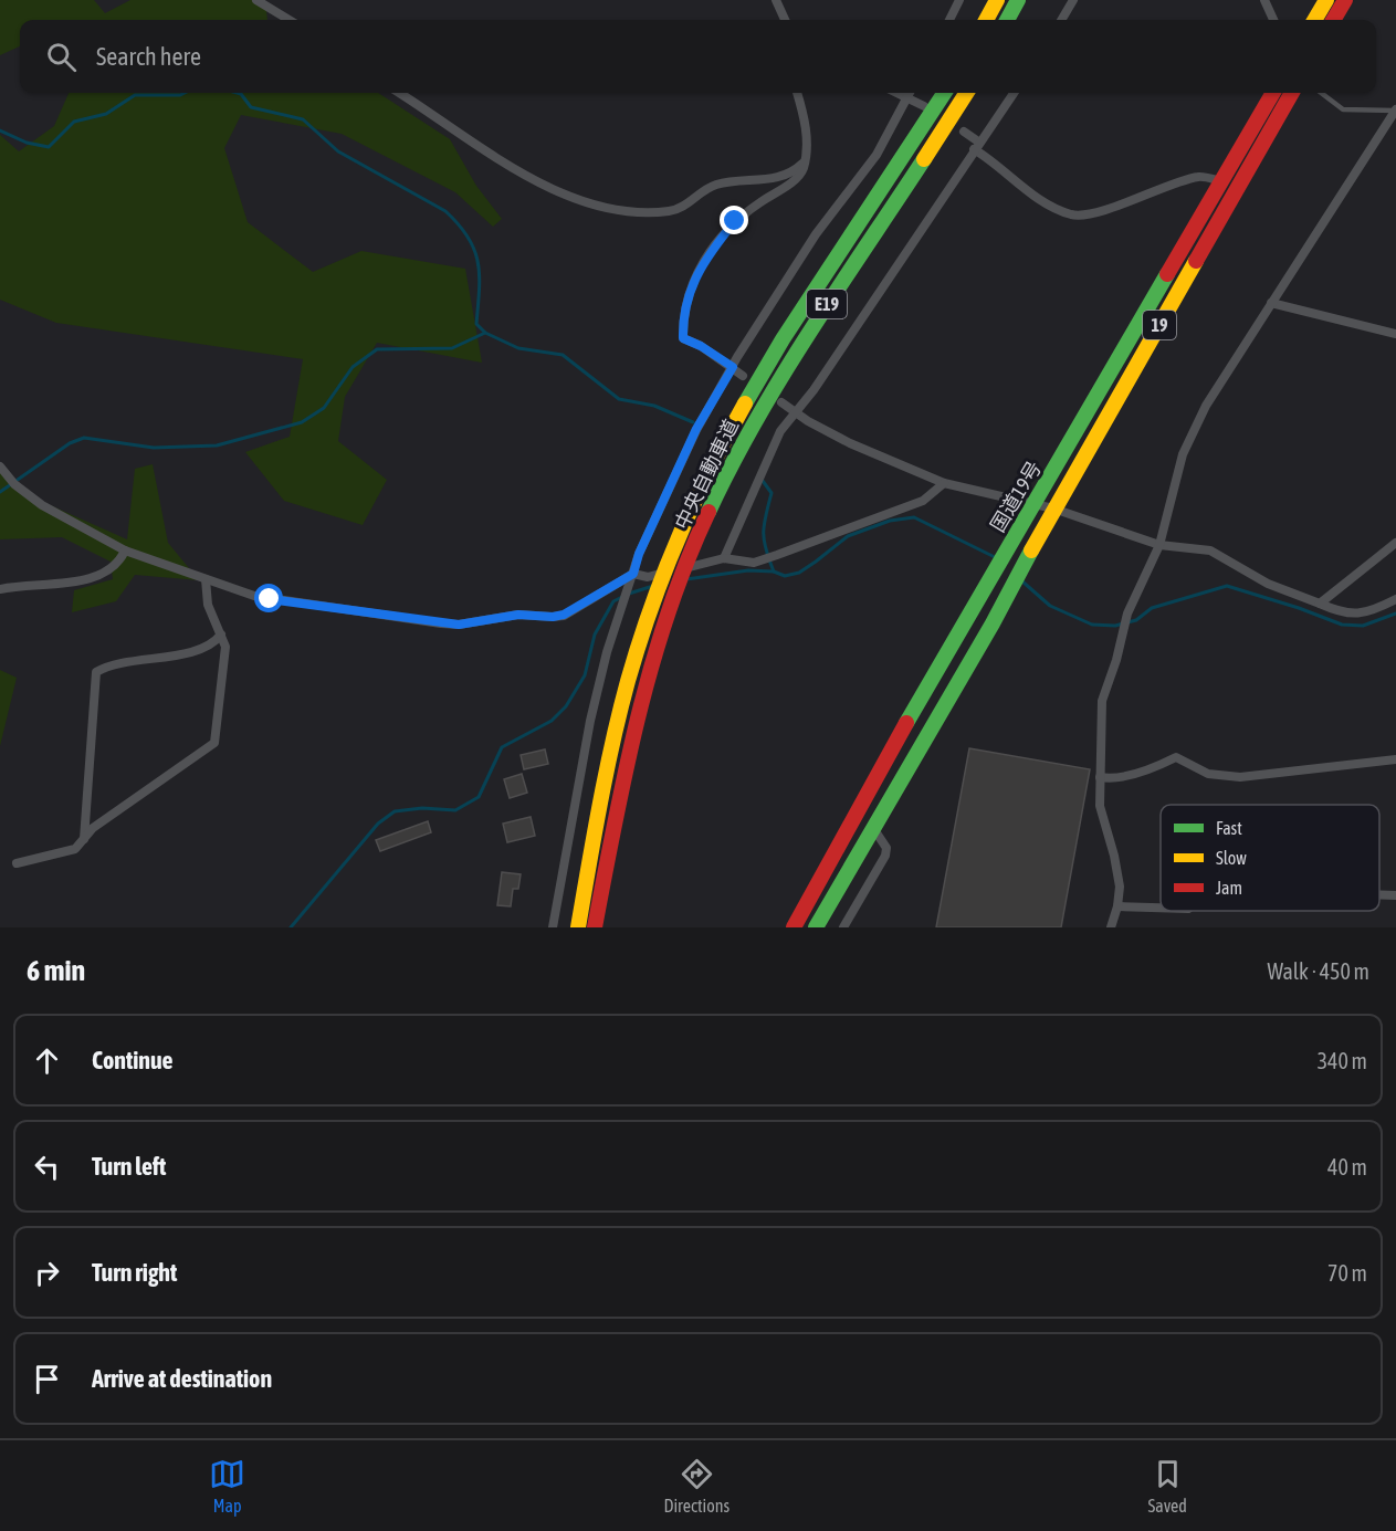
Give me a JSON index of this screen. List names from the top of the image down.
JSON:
{
  "streets": {
    "highway": [
      "E19",
      "19",
      "中央自動車道",
      "国道19号"
    ]
  },
  "legend": ["Fast", "Slow", "Jam"],
  "page": {
    "search": "Search here",
    "heading": ["6 min", "Walk · 450 m"],
    "list": [
      ["Continue", "340 m"],
      ["Turn left", "40 m"],
      ["Turn right", "70 m"],
      "Arrive at destination"
    ],
    "nav": ["Map", "Directions", "Saved"]
  }
}
